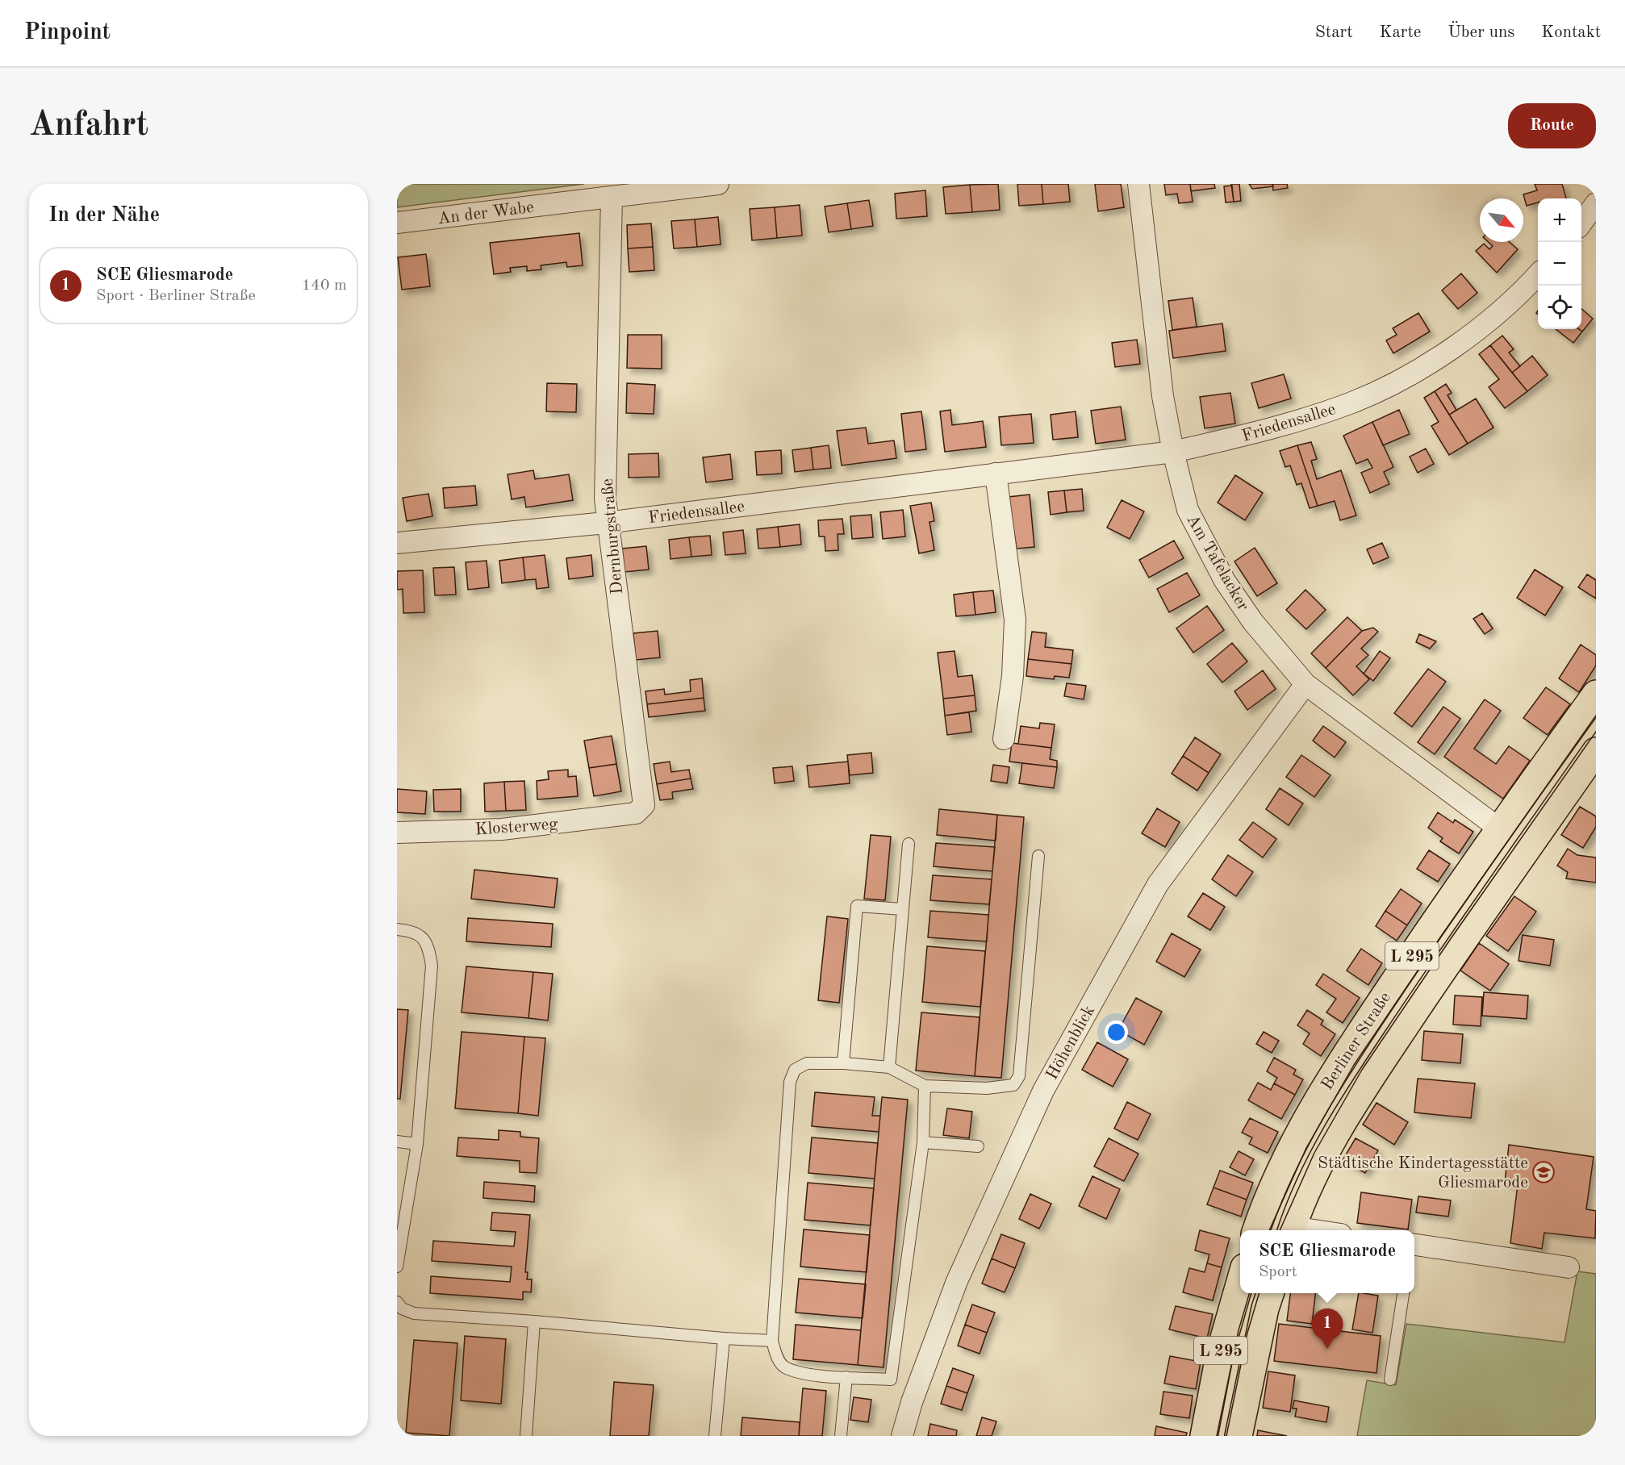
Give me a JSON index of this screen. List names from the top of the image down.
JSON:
{
  "streets": {
    "main road": ["L 295", "Berliner Straße"],
    "street": [
      "An der Wabe",
      "Friedensallee",
      "Dernburgstraße",
      "Am Tafelacker",
      "Klosterweg",
      "Höhenblick"
    ]
  },
  "crossings": [
    ["An der Wabe", "Dernburgstraße"],
    ["Friedensallee", "Dernburgstraße"],
    ["Friedensallee", "Am Tafelacker"],
    ["Dernburgstraße", "Klosterweg"],
    ["Am Tafelacker", "Berliner Straße"],
    ["Am Tafelacker", "Höhenblick"]
  ],
  "places": {
    "school or university": ["Städtische Kindertagesstätte Gliesmarode"]
  },
  "north": "bottom right",
  "page": {
    "header": "Pinpoint",
    "nav": [
      "Start",
      "Karte",
      "Über uns",
      "Kontakt"
    ],
    "buttons": "Route",
    "title": "Anfahrt",
    "heading": "In der Nähe",
    "map_buttons": ["+", "−"],
    "list": [
      {
        "mark": "1",
        "name": "SCE Gliesmarode",
        "note": "Sport · Berliner Straße",
        "value": "140 m"
      }
    ],
    "popup": ["SCE Gliesmarode", "Sport"],
    "pins": "1"
  }
}
